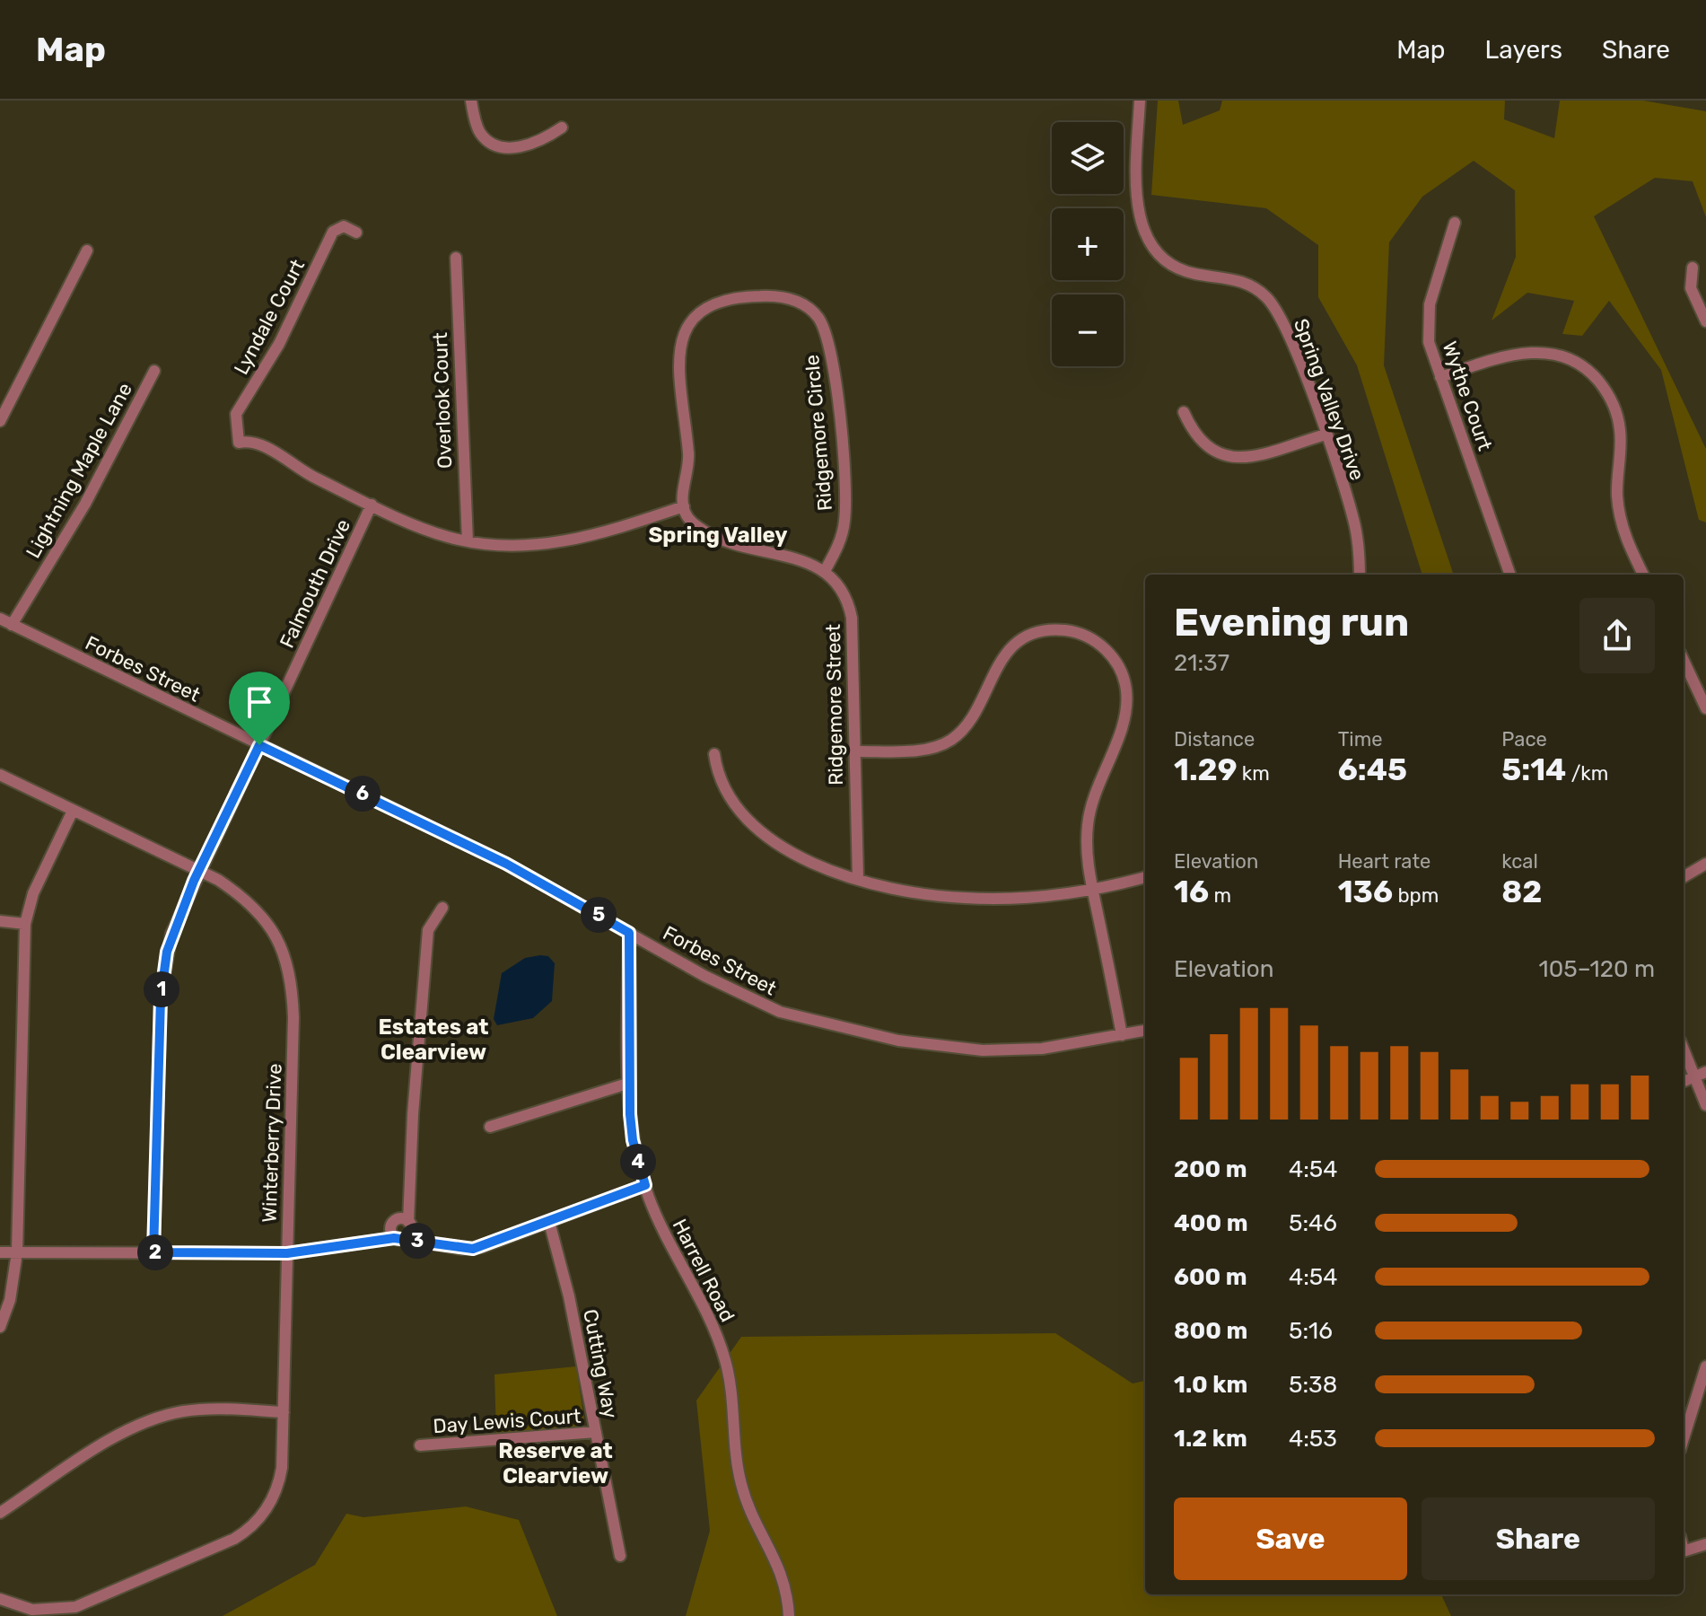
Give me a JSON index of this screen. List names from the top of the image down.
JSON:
{
  "streets": {
    "street": [
      "Lyndale Court",
      "Wythe Court",
      "Spring Valley Drive",
      "Overlook Court",
      "Ridgemore Circle",
      "Lightning Maple Lane",
      "Falmouth Drive",
      "Forbes Street",
      "Ridgemore Street",
      "Winterberry Drive",
      "Harrell Road",
      "Cutting Way",
      "Day Lewis Court"
    ]
  },
  "crossings": [
    ["Lyndale Court", "Falmouth Drive"],
    ["Ridgemore Circle", "Ridgemore Street"],
    ["Lightning Maple Lane", "Forbes Street"],
    ["Falmouth Drive", "Forbes Street"],
    ["Falmouth Drive", "Winterberry Drive"],
    ["Forbes Street", "Harrell Road"],
    ["Cutting Way", "Day Lewis Court"]
  ],
  "districts": ["Spring Valley", "Estates at Clearview", "Reserve at Clearview"],
  "page": {
    "header": "Map",
    "nav": ["Map", "Layers", "Share"],
    "map_buttons": ["+", "−"],
    "heading": ["Evening run", "21:37"],
    "stats": [
      ["Distance", "1.29 km"],
      ["Time", "6:45"],
      ["Pace", "5:14 /km"],
      ["Elevation", "16 m"],
      ["Heart rate", "136 bpm"],
      ["kcal", "82"]
    ],
    "pins": [
      "6",
      "5",
      "1",
      "4",
      "3",
      "2"
    ],
    "chart": ["Elevation", "105–120 m"],
    "list": [
      {
        "name": "200 m",
        "note": "4:54"
      },
      {
        "name": "400 m",
        "note": "5:46"
      },
      {
        "name": "600 m",
        "note": "4:54"
      },
      {
        "name": "800 m",
        "note": "5:16"
      },
      {
        "name": "1.0 km",
        "note": "5:38"
      },
      {
        "name": "1.2 km",
        "note": "4:53"
      }
    ],
    "buttons": ["Save", "Share"]
  }
}
